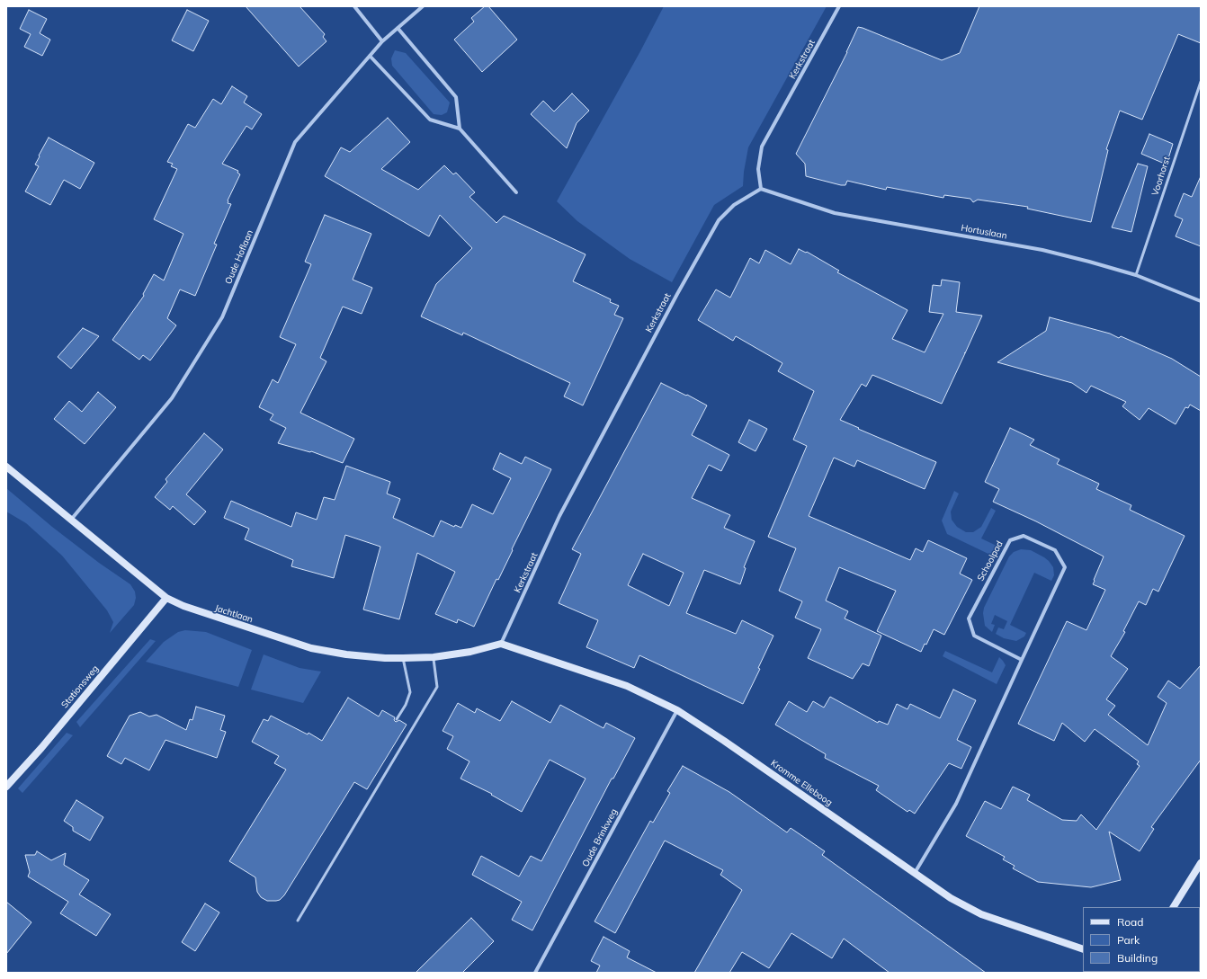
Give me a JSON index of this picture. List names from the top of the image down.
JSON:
{
  "streets": {
    "street": [
      "Kerkstraat",
      "Hortuslaan",
      "Oude Hoflaan",
      "Schoolpad",
      "Jachtlaan",
      "Stationsweg",
      "Kromme Elleboog",
      "Oude Brinkweg"
    ],
    "lane": ["Voorhorst"]
  },
  "crossings": [
    ["Kerkstraat", "Hortuslaan"],
    ["Kerkstraat", "Jachtlaan"],
    ["Kerkstraat", "Kromme Elleboog"],
    ["Voorhorst", "Hortuslaan"],
    ["Oude Hoflaan", "Jachtlaan"],
    ["Schoolpad", "Kromme Elleboog"],
    ["Jachtlaan", "Stationsweg"],
    ["Jachtlaan", "Kromme Elleboog"],
    ["Kromme Elleboog", "Oude Brinkweg"]
  ],
  "legend": ["Road", "Park", "Building"]
}
